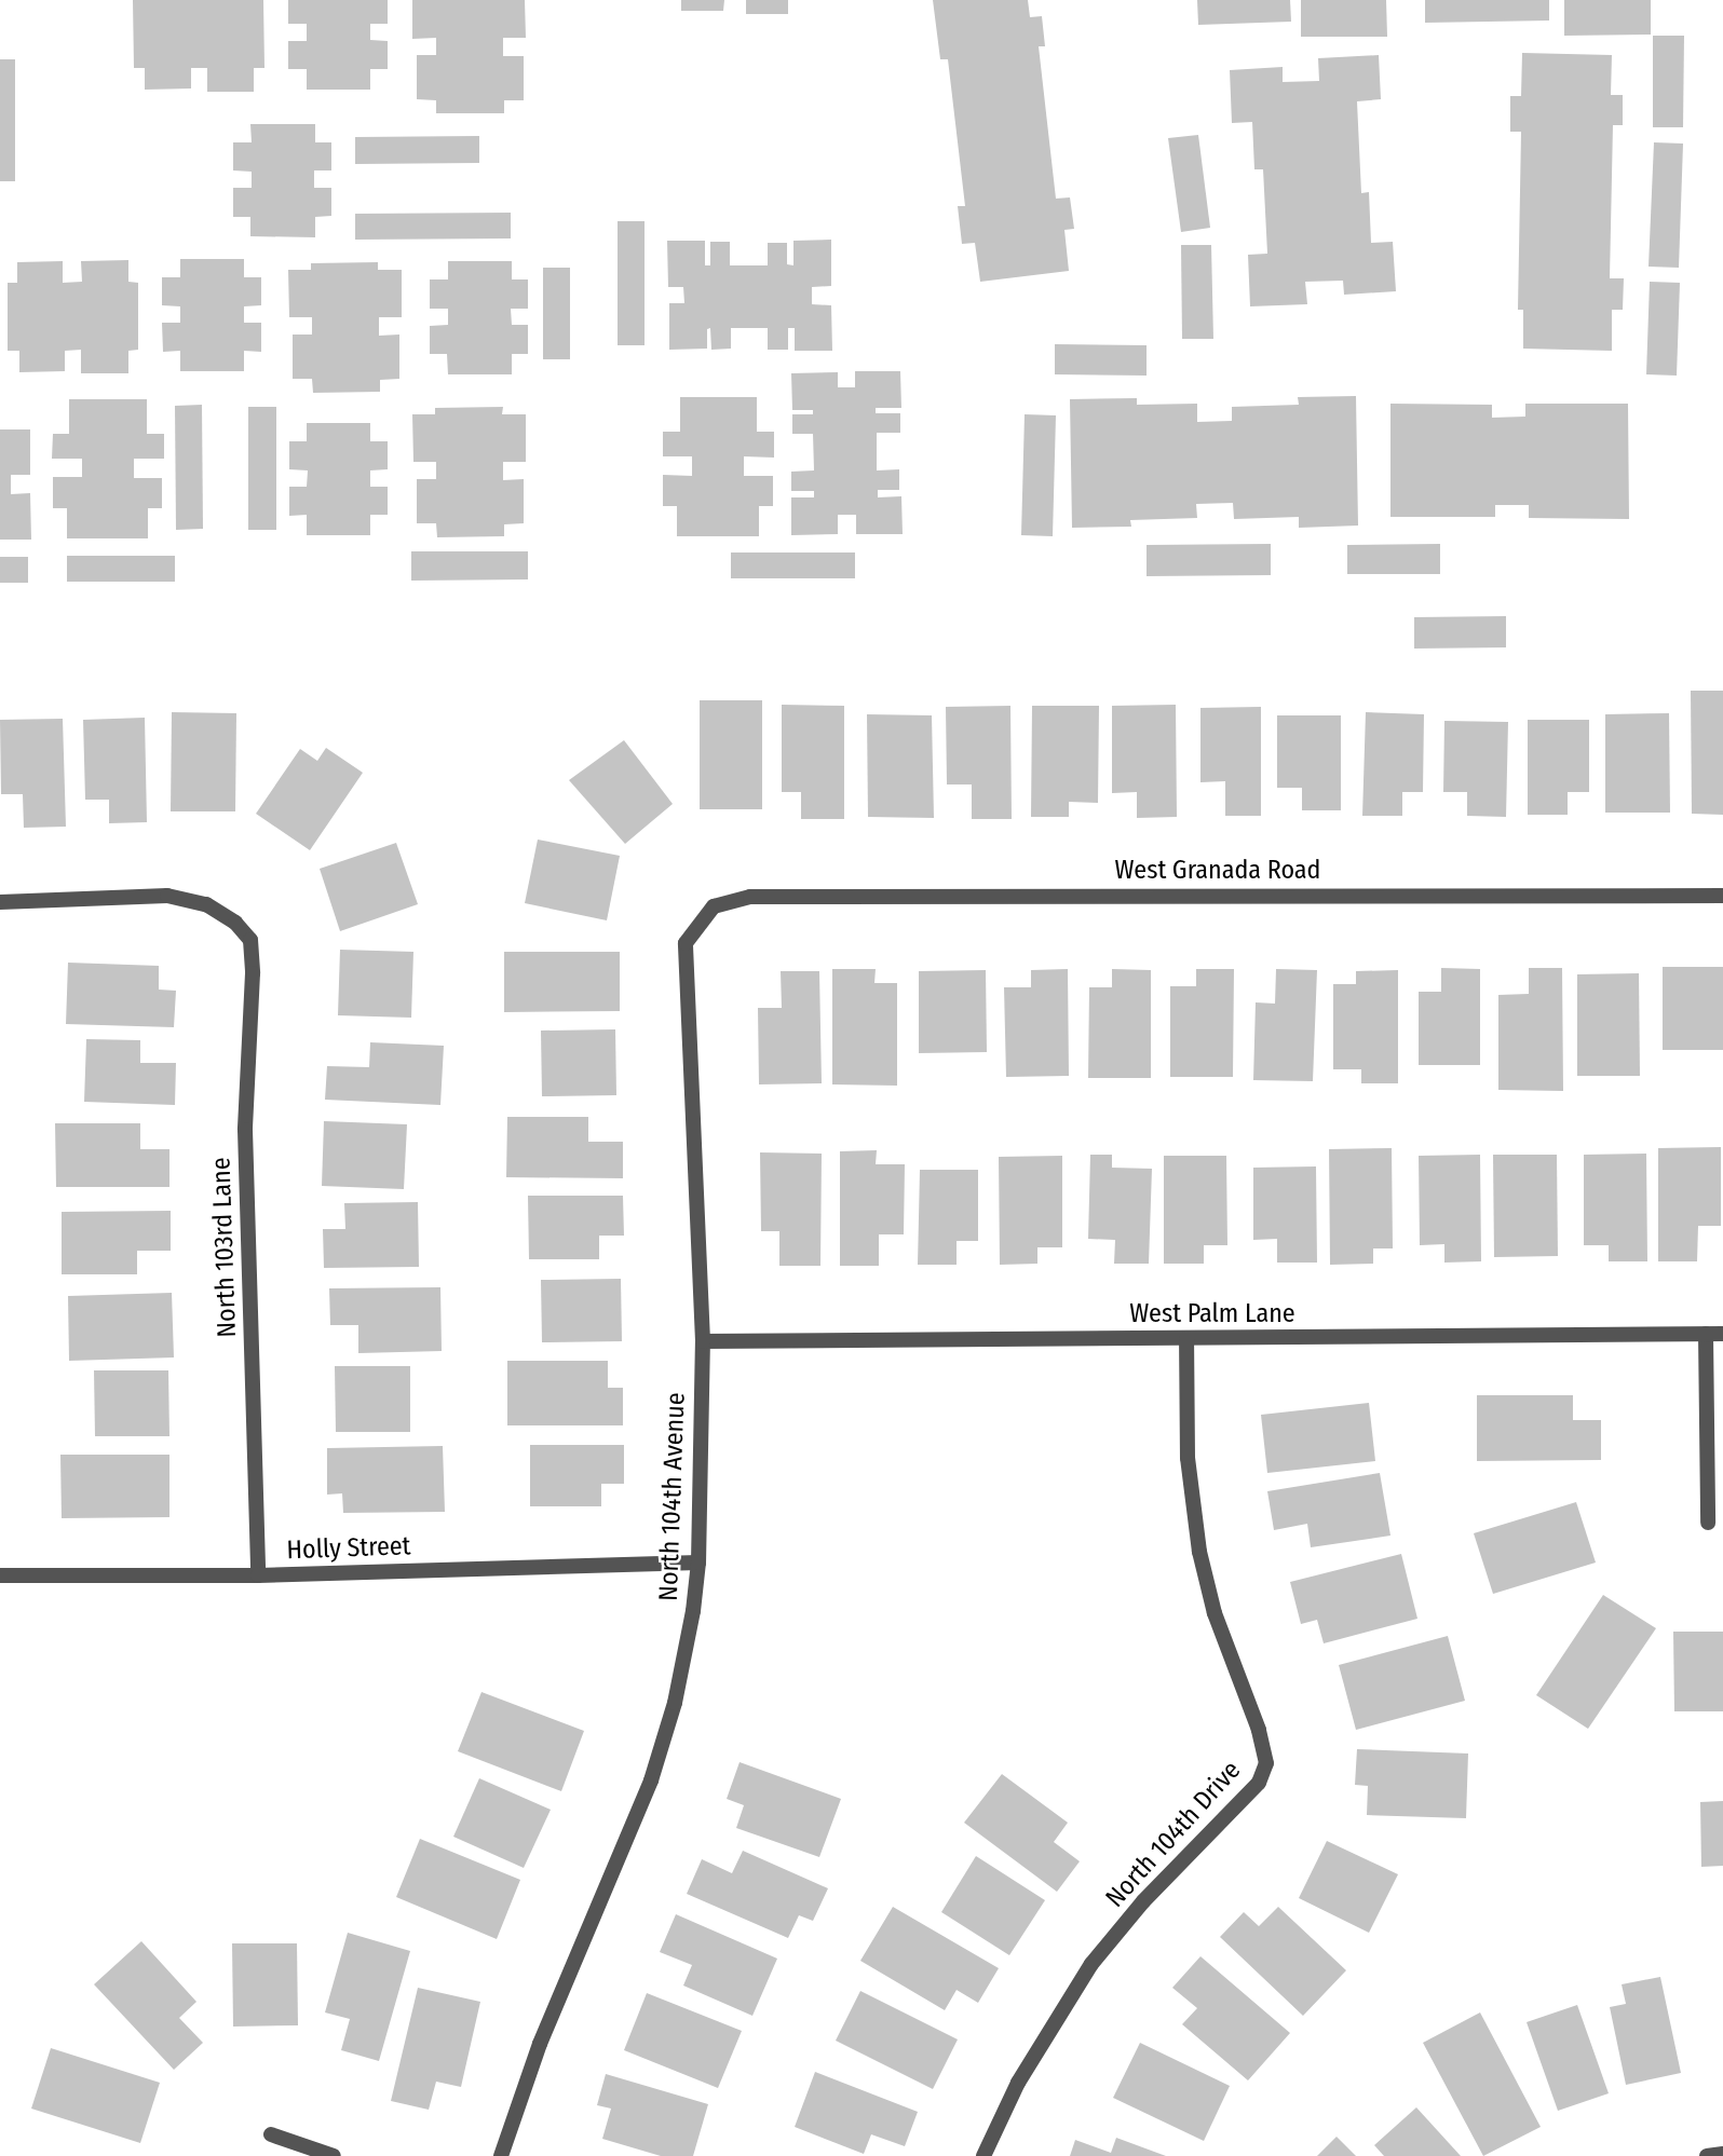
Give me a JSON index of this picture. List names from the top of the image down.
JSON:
{
  "streets": {
    "street": [
      "West Granada Road",
      "North 103rd Lane",
      "West Palm Lane",
      "North 104th Avenue",
      "Holly Street",
      "North 104th Drive"
    ]
  },
  "crossings": [
    ["West Granada Road", "North 104th Avenue"],
    ["North 103rd Lane", "Holly Street"],
    ["West Palm Lane", "North 104th Avenue"],
    ["West Palm Lane", "North 104th Drive"],
    ["North 104th Avenue", "Holly Street"]
  ]
}
